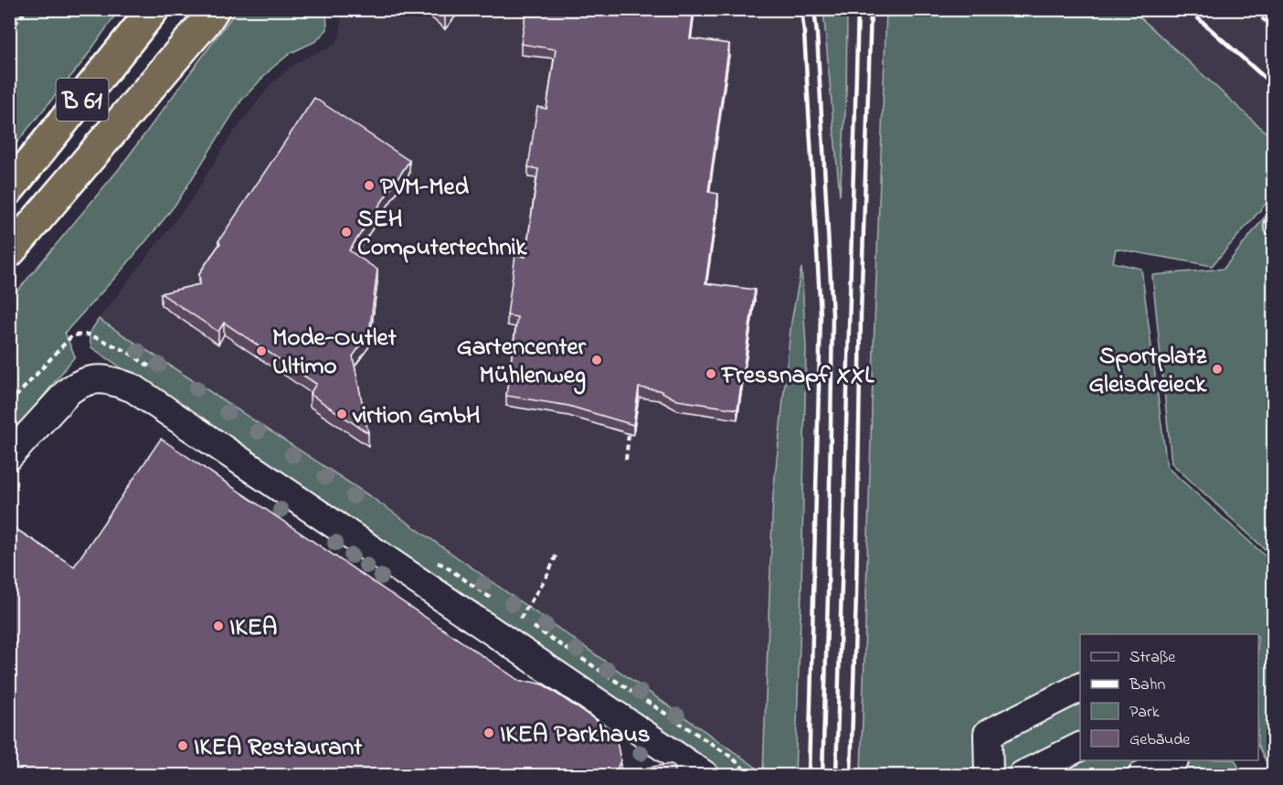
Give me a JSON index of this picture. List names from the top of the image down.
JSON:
{
  "streets": {
    "highway": ["B 61"]
  },
  "places": [
    "PVM-Med",
    "SEH Computertechnik",
    "Mode-Outlet Ultimo",
    "Gartencenter Mühlenweg",
    "Sportplatz Gleisdreieck",
    "Fressnapf XXL",
    "virtion GmbH",
    "IKEA",
    "IKEA Parkhaus",
    "IKEA Restaurant"
  ],
  "legend": [
    "Straße",
    "Bahn",
    "Park",
    "Gebäude"
  ]
}
